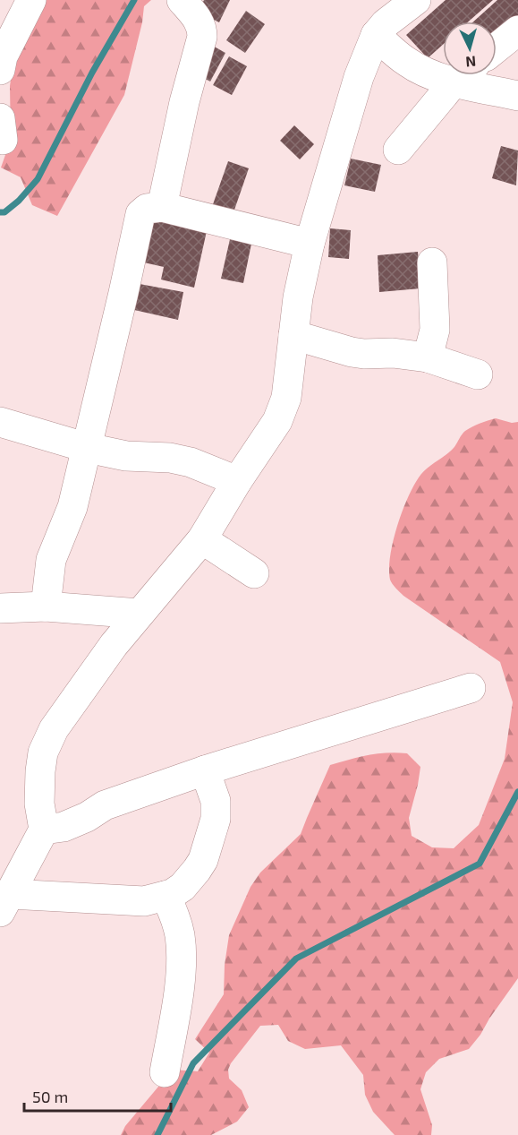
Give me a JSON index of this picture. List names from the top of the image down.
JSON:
{
  "scale_bar": "50 m",
  "north": "bottom"
}
